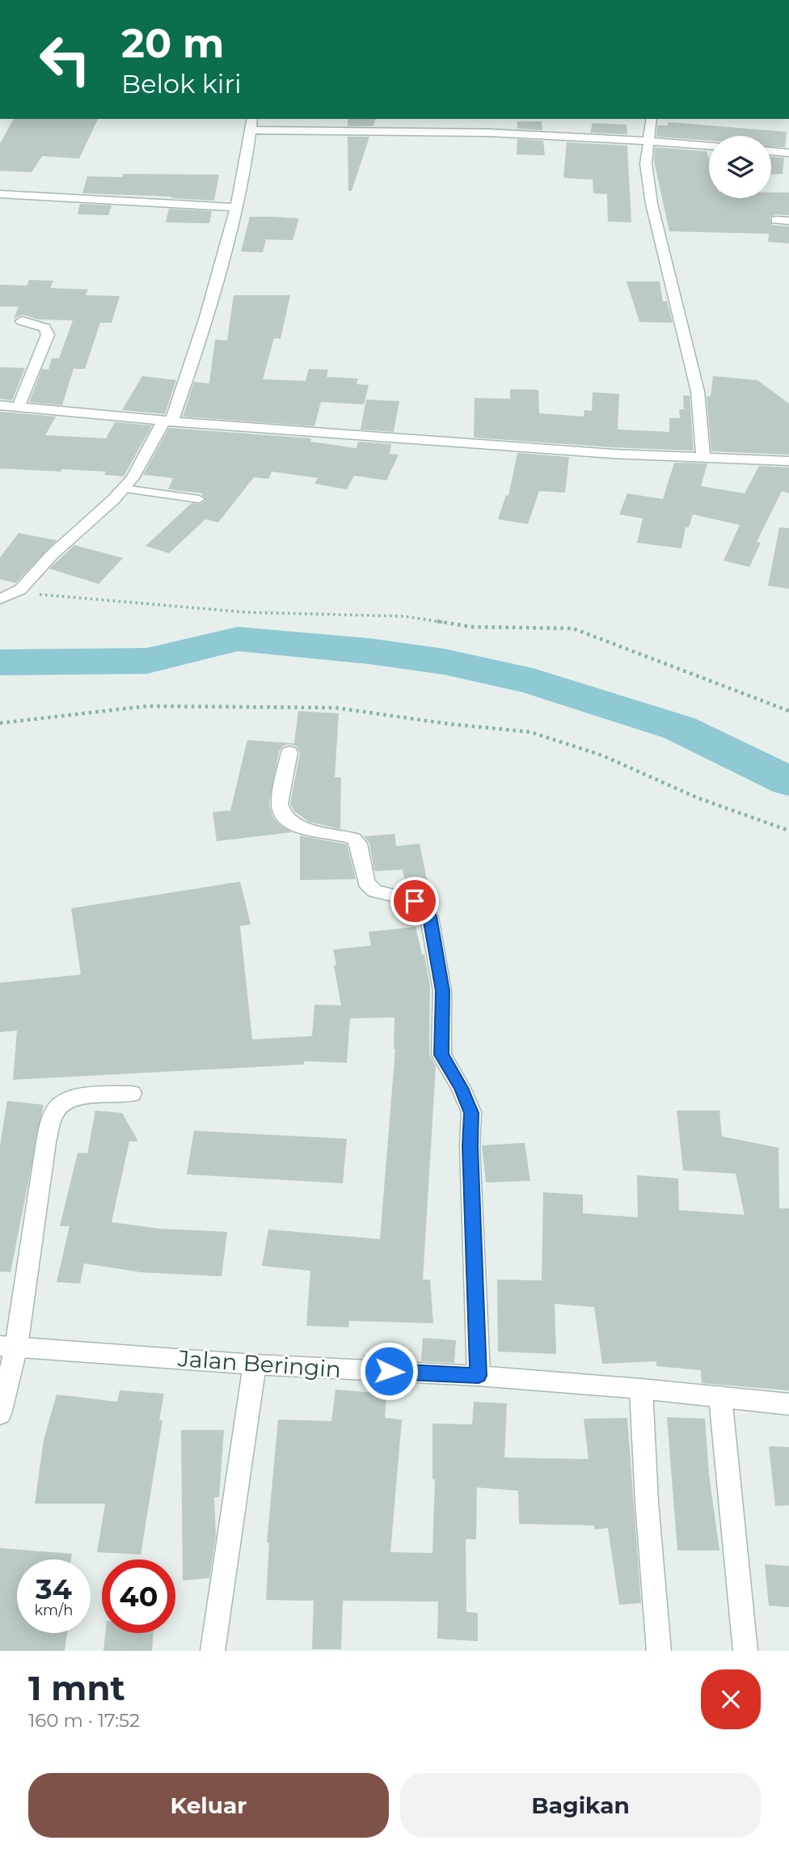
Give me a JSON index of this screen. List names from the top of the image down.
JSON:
{
  "streets": {
    "street": ["Jalan Beringin"]
  },
  "page": {
    "turn": ["20 m", "Belok kiri"],
    "speed": "34 km/h",
    "limit": "40",
    "heading": ["1 mnt", "160 m · 17:52"],
    "buttons": ["Keluar", "Bagikan"]
  }
}
